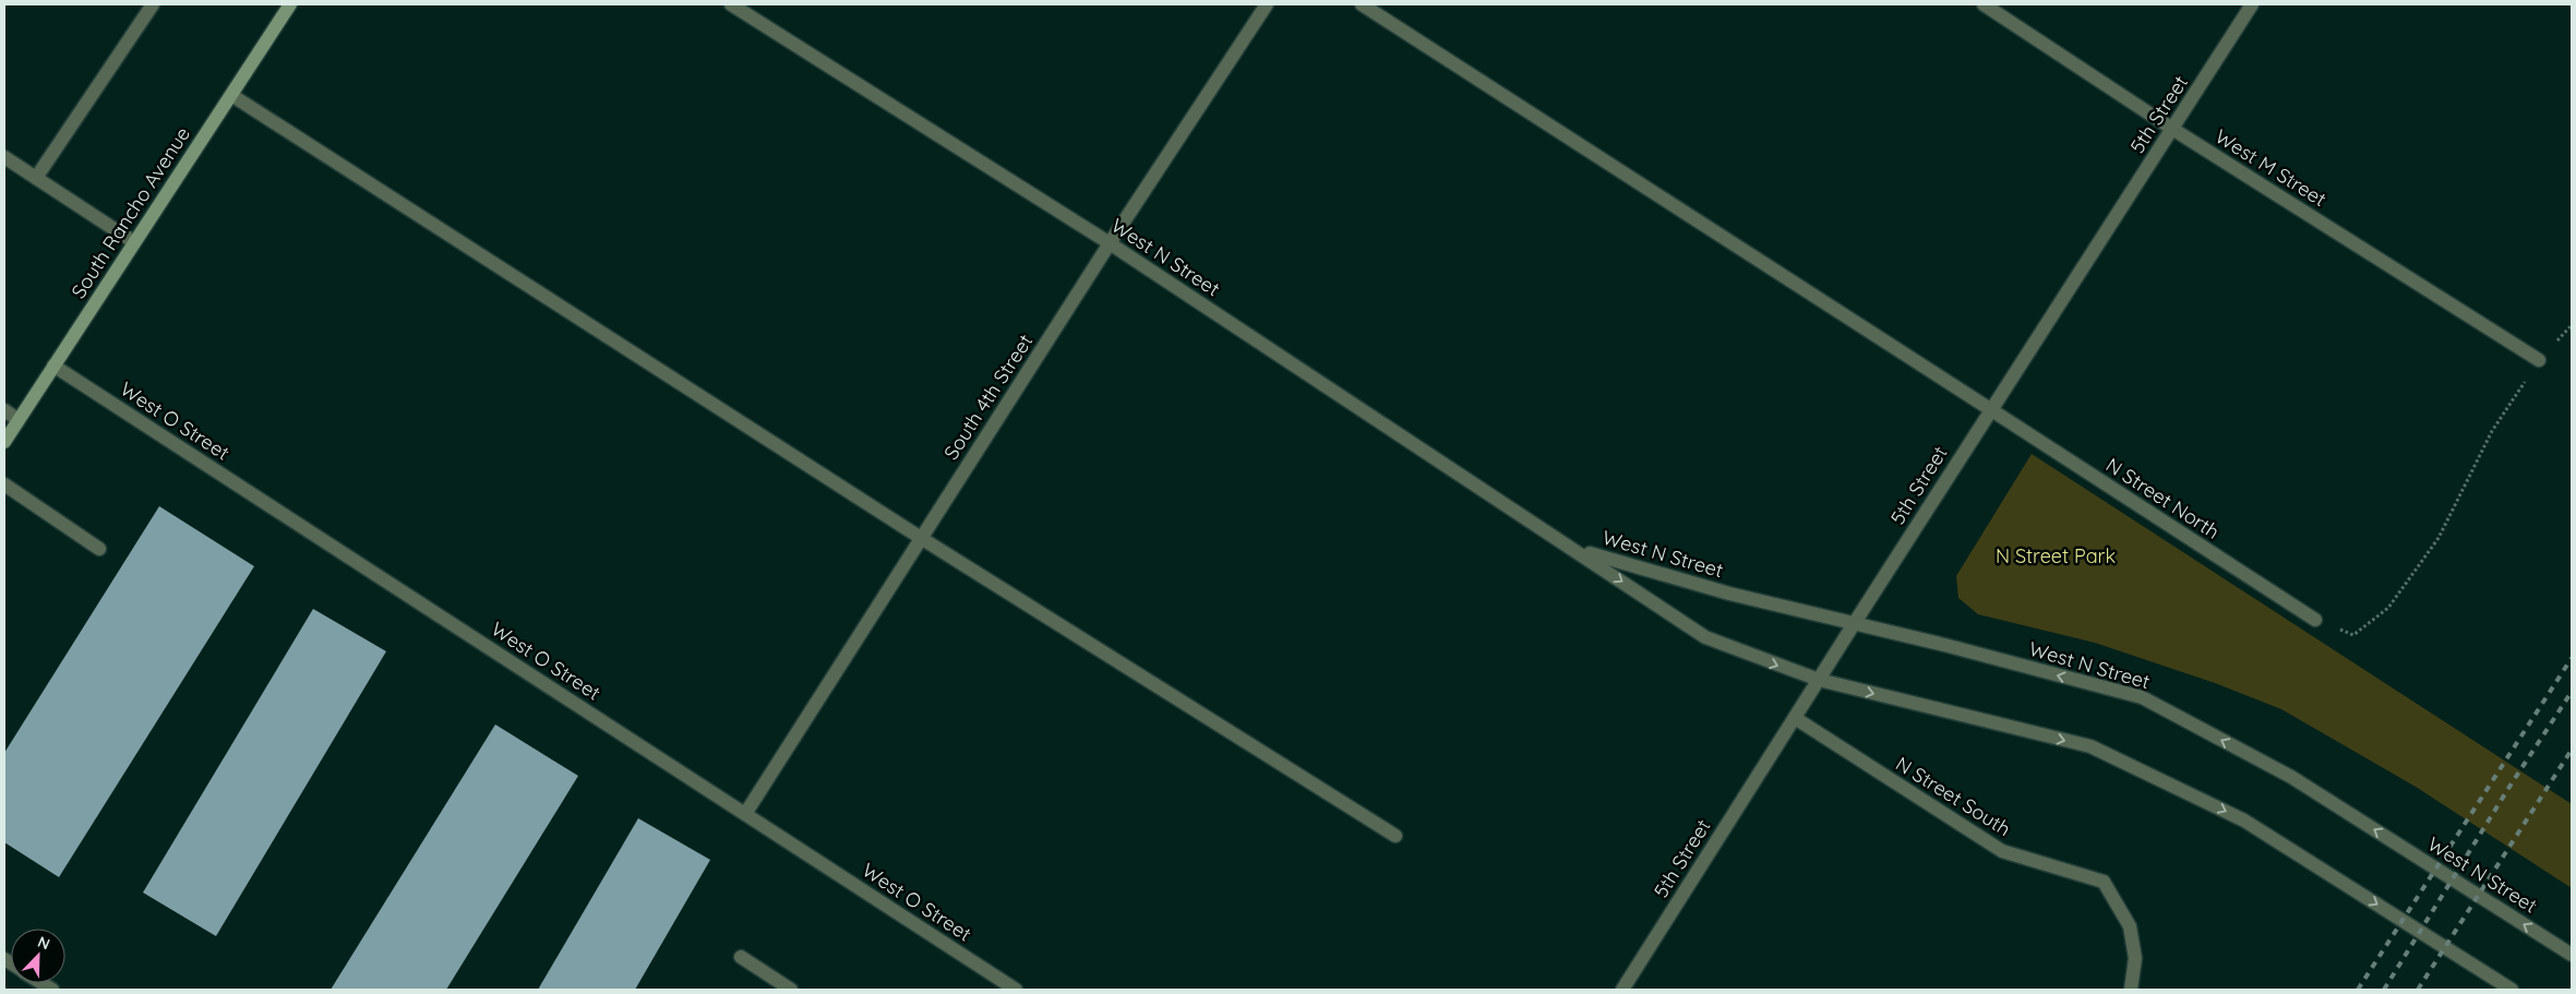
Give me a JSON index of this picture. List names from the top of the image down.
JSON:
{
  "streets": {
    "main road": ["South Rancho Avenue"],
    "street": [
      "5th Street",
      "West M Street",
      "West N Street",
      "South 4th Street",
      "West O Street",
      "N Street North",
      "N Street South"
    ]
  },
  "crossings": [
    ["5th Street", "West M Street"],
    ["5th Street", "West N Street"],
    ["5th Street", "N Street North"],
    ["5th Street", "N Street South"],
    ["South Rancho Avenue", "West O Street"],
    ["West N Street", "South 4th Street"],
    ["South 4th Street", "West O Street"]
  ],
  "parks": ["N Street Park"],
  "north": "top right"
}
